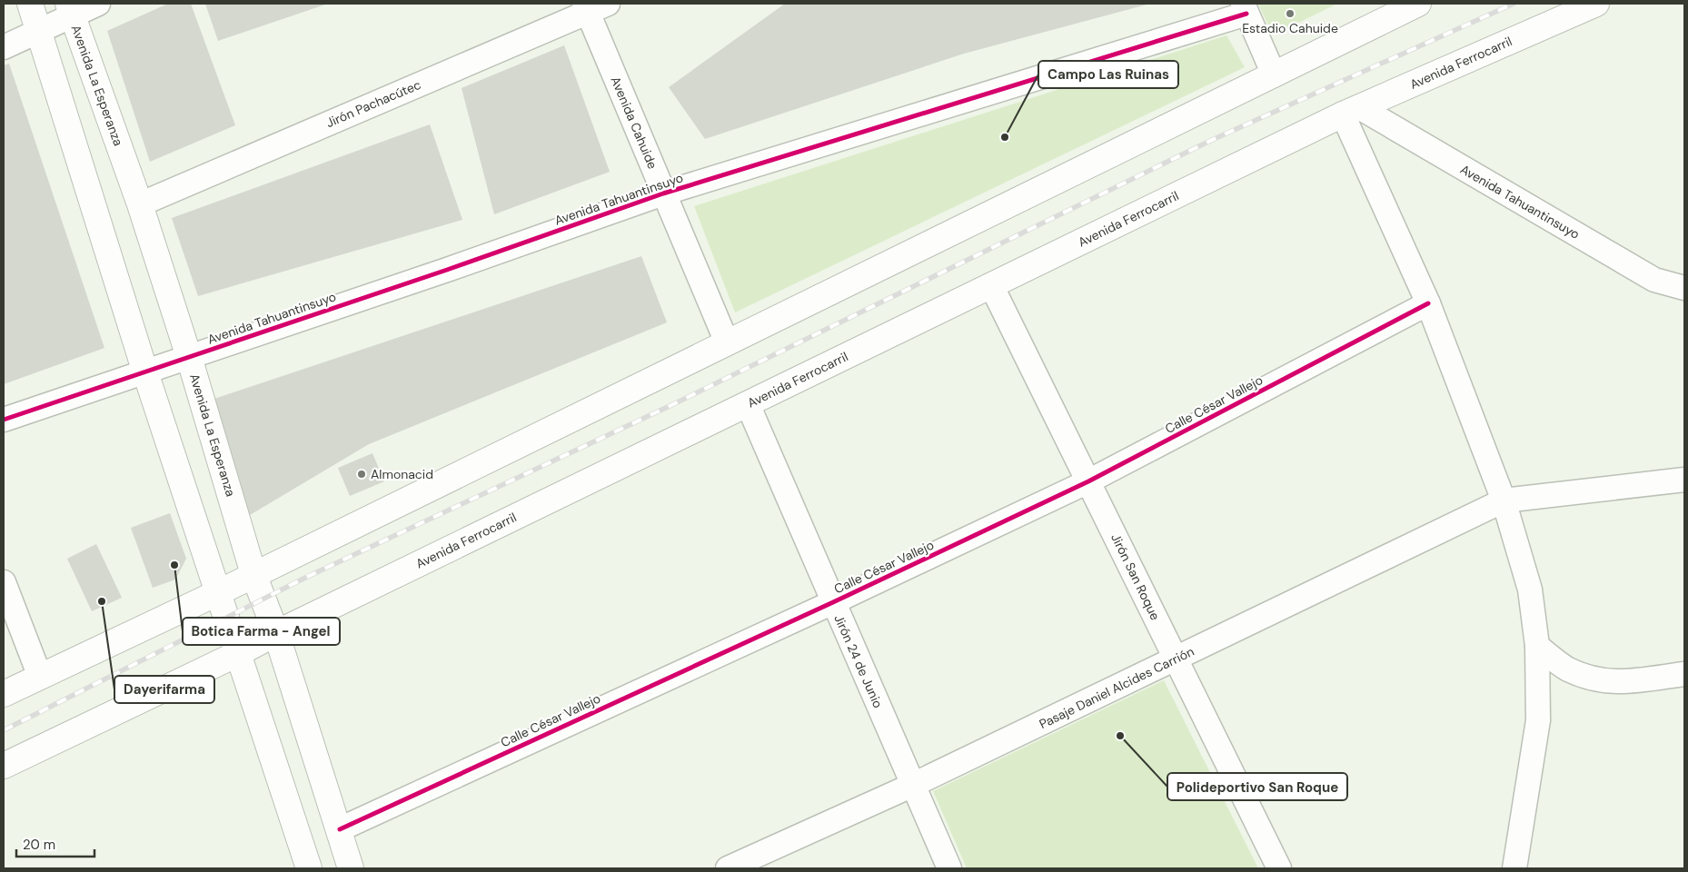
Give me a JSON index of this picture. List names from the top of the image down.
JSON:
{
  "streets": {
    "main road": ["Avenida Ferrocarril", "Avenida La Esperanza"],
    "street": [
      "Jirón Pachacútec",
      "Avenida Cahuide",
      "Avenida Tahuantinsuyo",
      "Calle César Vallejo",
      "Jirón San Roque",
      "Jirón 24 de Junio",
      "Pasaje Daniel Alcides Carrión"
    ]
  },
  "crossings": [
    ["Avenida Ferrocarril", "Avenida La Esperanza"],
    ["Avenida Ferrocarril", "Avenida Tahuantinsuyo"],
    ["Avenida Ferrocarril", "Jirón San Roque"],
    ["Avenida Ferrocarril", "Jirón 24 de Junio"],
    ["Avenida La Esperanza", "Jirón Pachacútec"],
    ["Avenida La Esperanza", "Avenida Tahuantinsuyo"],
    ["Avenida La Esperanza", "Calle César Vallejo"],
    ["Jirón Pachacútec", "Avenida Cahuide"],
    ["Avenida Cahuide", "Avenida Tahuantinsuyo"],
    ["Calle César Vallejo", "Jirón San Roque"],
    ["Calle César Vallejo", "Jirón 24 de Junio"],
    ["Jirón San Roque", "Pasaje Daniel Alcides Carrión"],
    ["Jirón 24 de Junio", "Pasaje Daniel Alcides Carrión"]
  ],
  "places": [
    "Estadio Cahuide",
    "Campo Las Ruinas",
    "Almonacid",
    "Botica Farma - Angel",
    "Dayerifarma",
    "Polideportivo San Roque"
  ],
  "scale_bar": "20 m"
}
